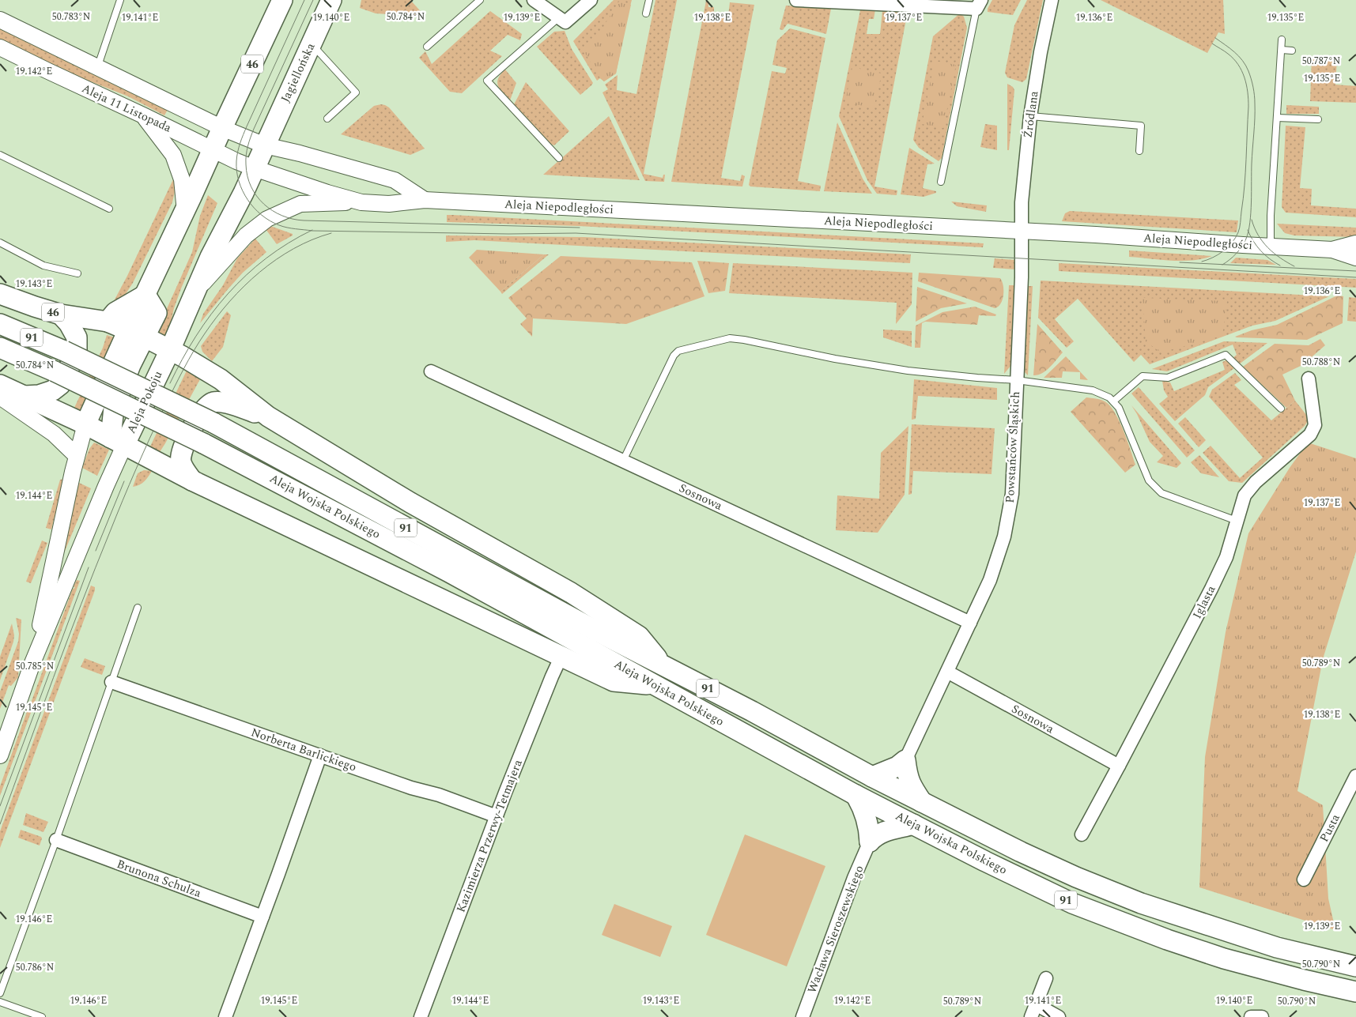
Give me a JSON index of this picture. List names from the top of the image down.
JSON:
{
  "streets": {
    "main road": [
      "46",
      "Jagiellońska",
      "91",
      "Aleja Pokoju",
      "Aleja Wojska Polskiego"
    ],
    "street": [
      "Aleja 11 Listopada",
      "Źródlana",
      "Aleja Niepodległości",
      "Powstańców Śląskich",
      "Sosnowa",
      "Iglasta",
      "Norberta Barlickiego",
      "Pusta",
      "Kazimierza Przerwy-Tetmajera",
      "Brunona Schulza",
      "Wacława Sieroszewskiego"
    ]
  },
  "crossings": [
    ["46", "Aleja 11 Listopada"],
    ["46", "Aleja Pokoju"],
    ["Jagiellońska", "Aleja Pokoju"],
    ["Aleja 11 Listopada", "Aleja Niepodległości"],
    ["Aleja 11 Listopada", "Aleja Pokoju"],
    ["Źródlana", "Aleja Niepodległości"],
    ["Źródlana", "Powstańców Śląskich"],
    ["Aleja Niepodległości", "Aleja Pokoju"],
    ["Aleja Niepodległości", "Powstańców Śląskich"],
    ["Powstańców Śląskich", "Sosnowa"],
    ["Sosnowa", "Iglasta"],
    ["Norberta Barlickiego", "Kazimierza Przerwy-Tetmajera"]
  ],
  "coordinates": [
    "50.783°N",
    "50.784°N",
    "19.135°E",
    "19.141°E",
    "19.140°E",
    "19.139°E",
    "19.138°E",
    "19.137°E",
    "19.136°E",
    "50.787°N",
    "19.142°E",
    "19.143°E",
    "50.788°N",
    "19.144°E",
    "50.789°N",
    "50.785°N",
    "19.145°E",
    "19.146°E",
    "50.790°N",
    "50.786°N"
  ]
}
